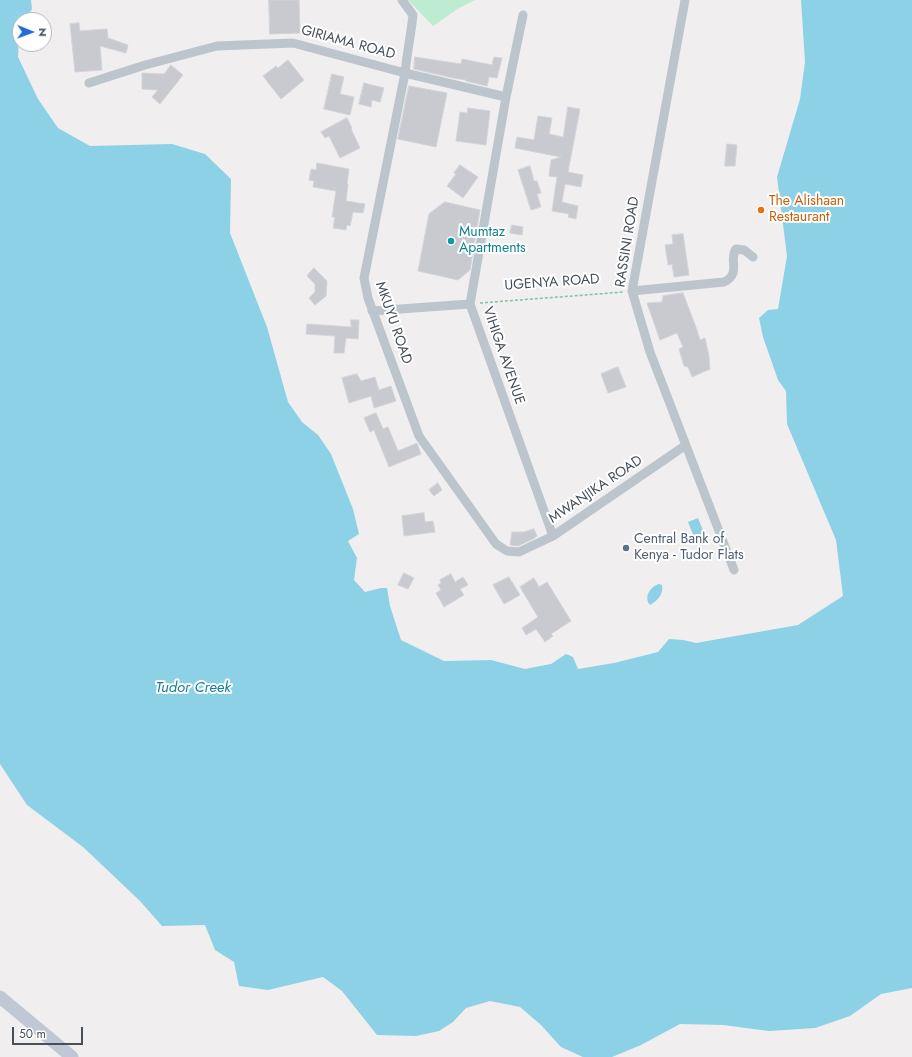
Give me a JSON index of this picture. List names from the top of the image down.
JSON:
{
  "streets": {
    "street": [
      "GIRIAMA ROAD",
      "RASSINI ROAD",
      "MKUYU ROAD",
      "VIHIGA AVENUE",
      "MWANJIKA ROAD"
    ],
    "path": ["UGENYA ROAD"]
  },
  "crossings": [
    ["GIRIAMA ROAD", "MKUYU ROAD"],
    ["GIRIAMA ROAD", "VIHIGA AVENUE"],
    ["RASSINI ROAD", "UGENYA ROAD"],
    ["RASSINI ROAD", "MWANJIKA ROAD"],
    ["UGENYA ROAD", "VIHIGA AVENUE"],
    ["MKUYU ROAD", "MWANJIKA ROAD"],
    ["VIHIGA AVENUE", "MWANJIKA ROAD"]
  ],
  "water": ["Tudor Creek"],
  "places": ["The Alishaan Restaurant", "Mumtaz Apartments", "Central Bank of Kenya - Tudor Flats"],
  "scale_bar": "50 m",
  "north": "right"
}
